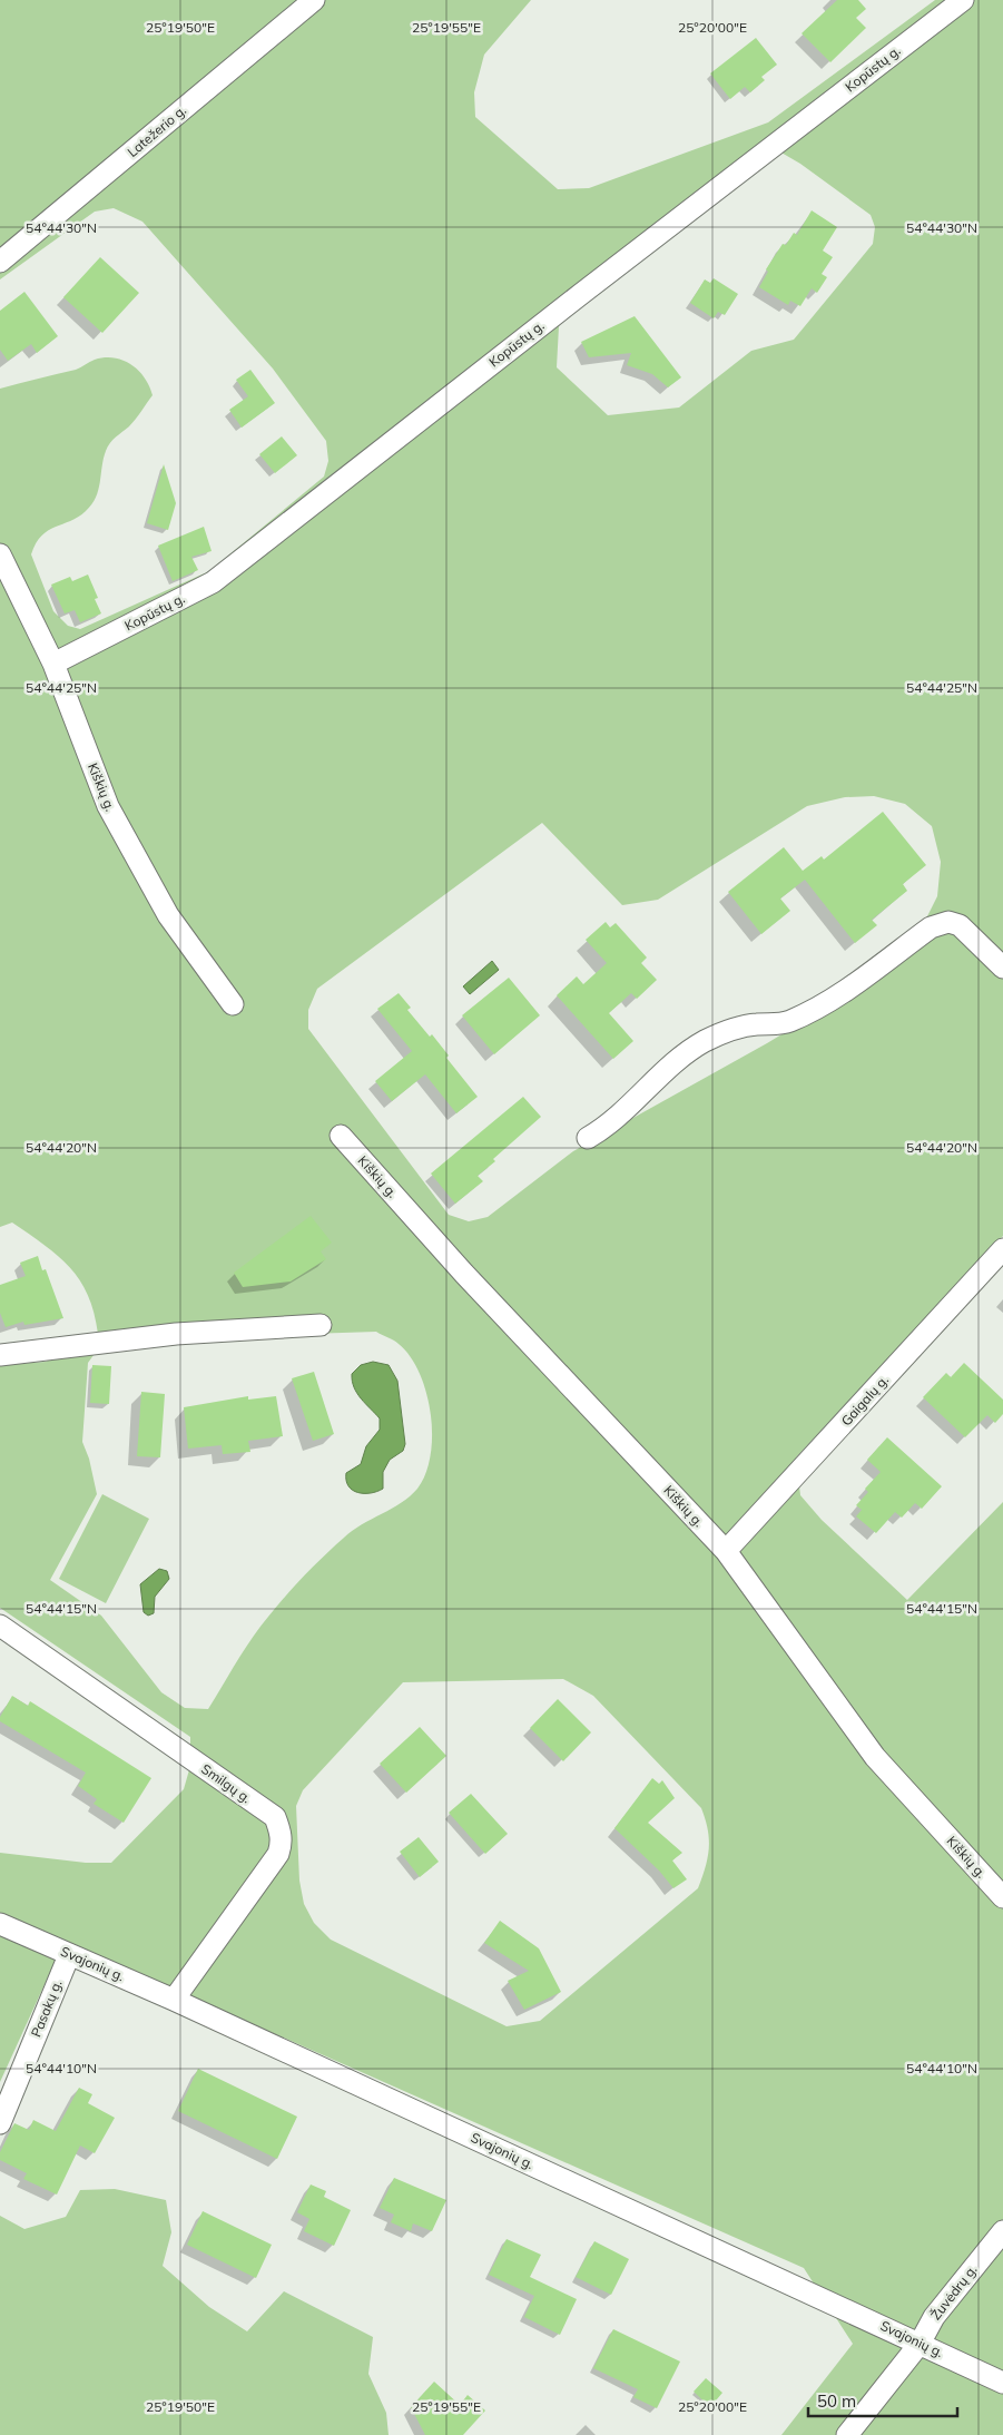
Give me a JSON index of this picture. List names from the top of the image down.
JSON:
{
  "streets": {
    "street": [
      "Kopūstų g.",
      "Latežerio g.",
      "Kiškių g.",
      "Gaigalų g.",
      "Smilgų g.",
      "Svajonių g.",
      "Pasakų g.",
      "Žuvėdrų g."
    ]
  },
  "crossings": [
    ["Kopūstų g.", "Kiškių g."],
    ["Kiškių g.", "Gaigalų g."],
    ["Smilgų g.", "Svajonių g."],
    ["Svajonių g.", "Pasakų g."],
    ["Svajonių g.", "Žuvėdrų g."]
  ],
  "scale_bar": "50 m",
  "coordinates": [
    "25°19'50\"E",
    "25°19'55\"E",
    "25°20'00\"E",
    "54°44'30\"N",
    "54°44'25\"N",
    "54°44'20\"N",
    "54°44'15\"N",
    "54°44'10\"N"
  ]
}
